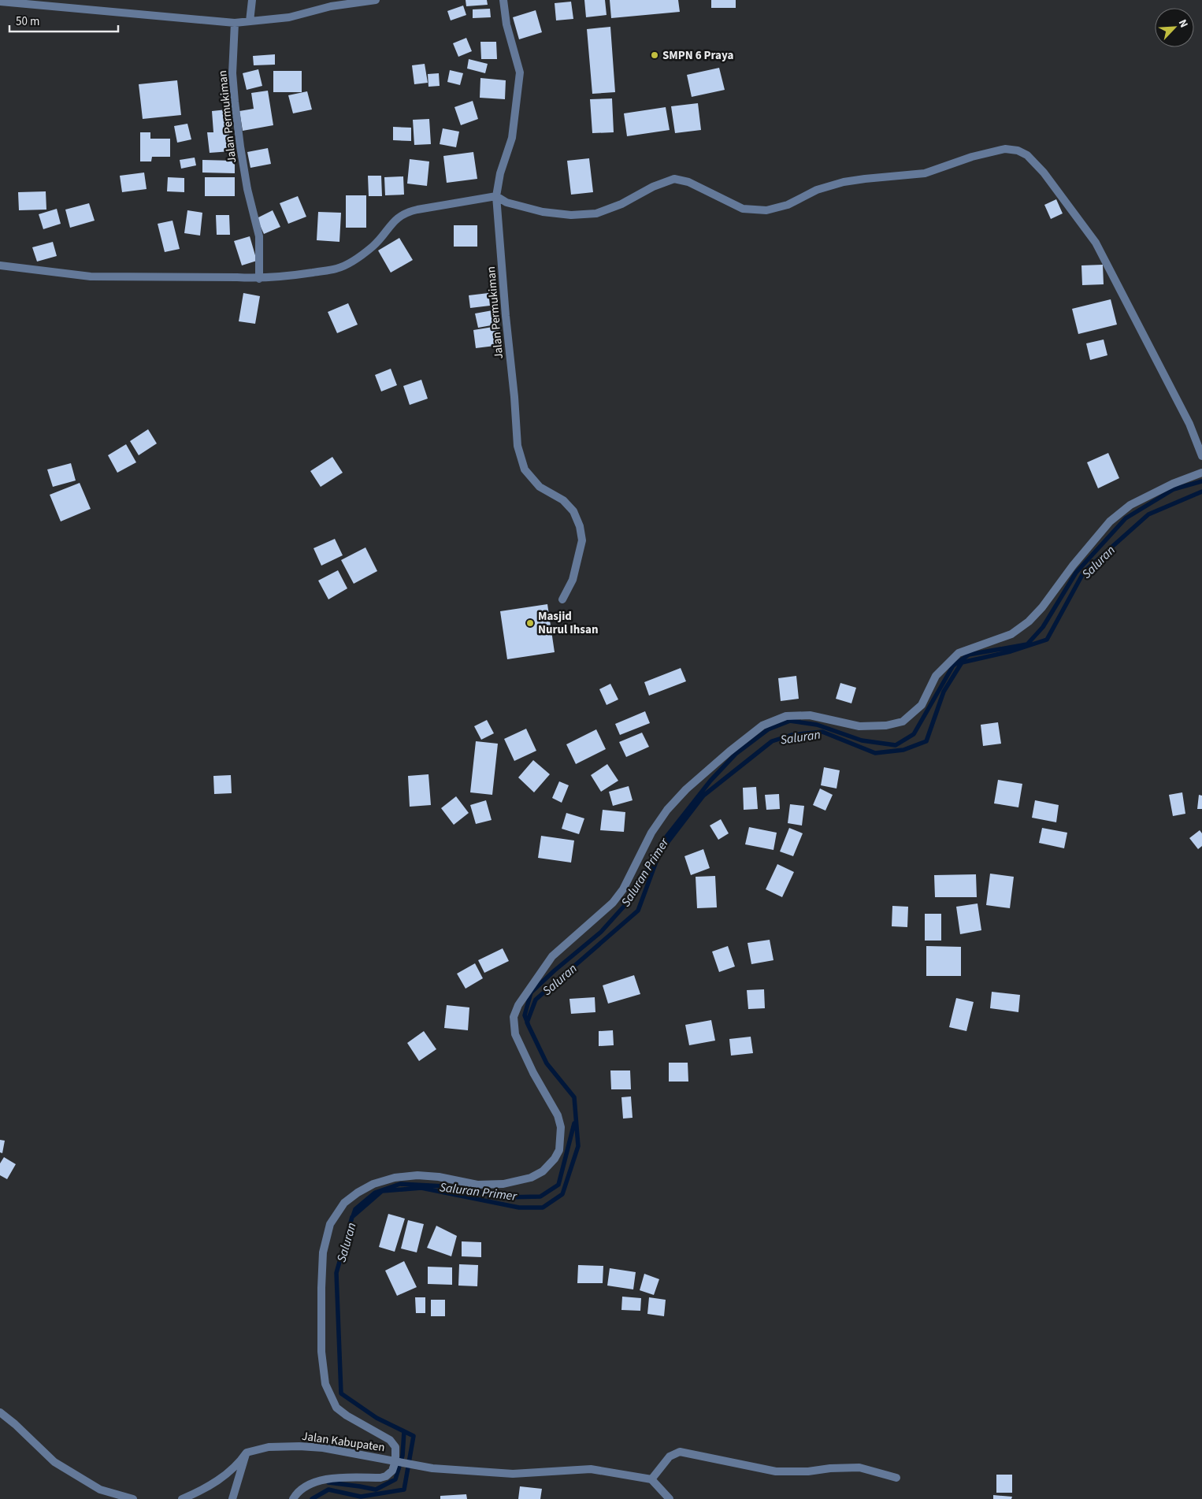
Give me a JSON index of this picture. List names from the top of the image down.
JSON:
{
  "streets": {
    "street": ["Jalan Permukiman", "Jalan Kabupaten"]
  },
  "water": ["Saluran", "Saluran Primer"],
  "places": ["SMPN 6 Praya", "Masjid Nurul Ihsan"],
  "scale_bar": "50 m",
  "north": "top right"
}
